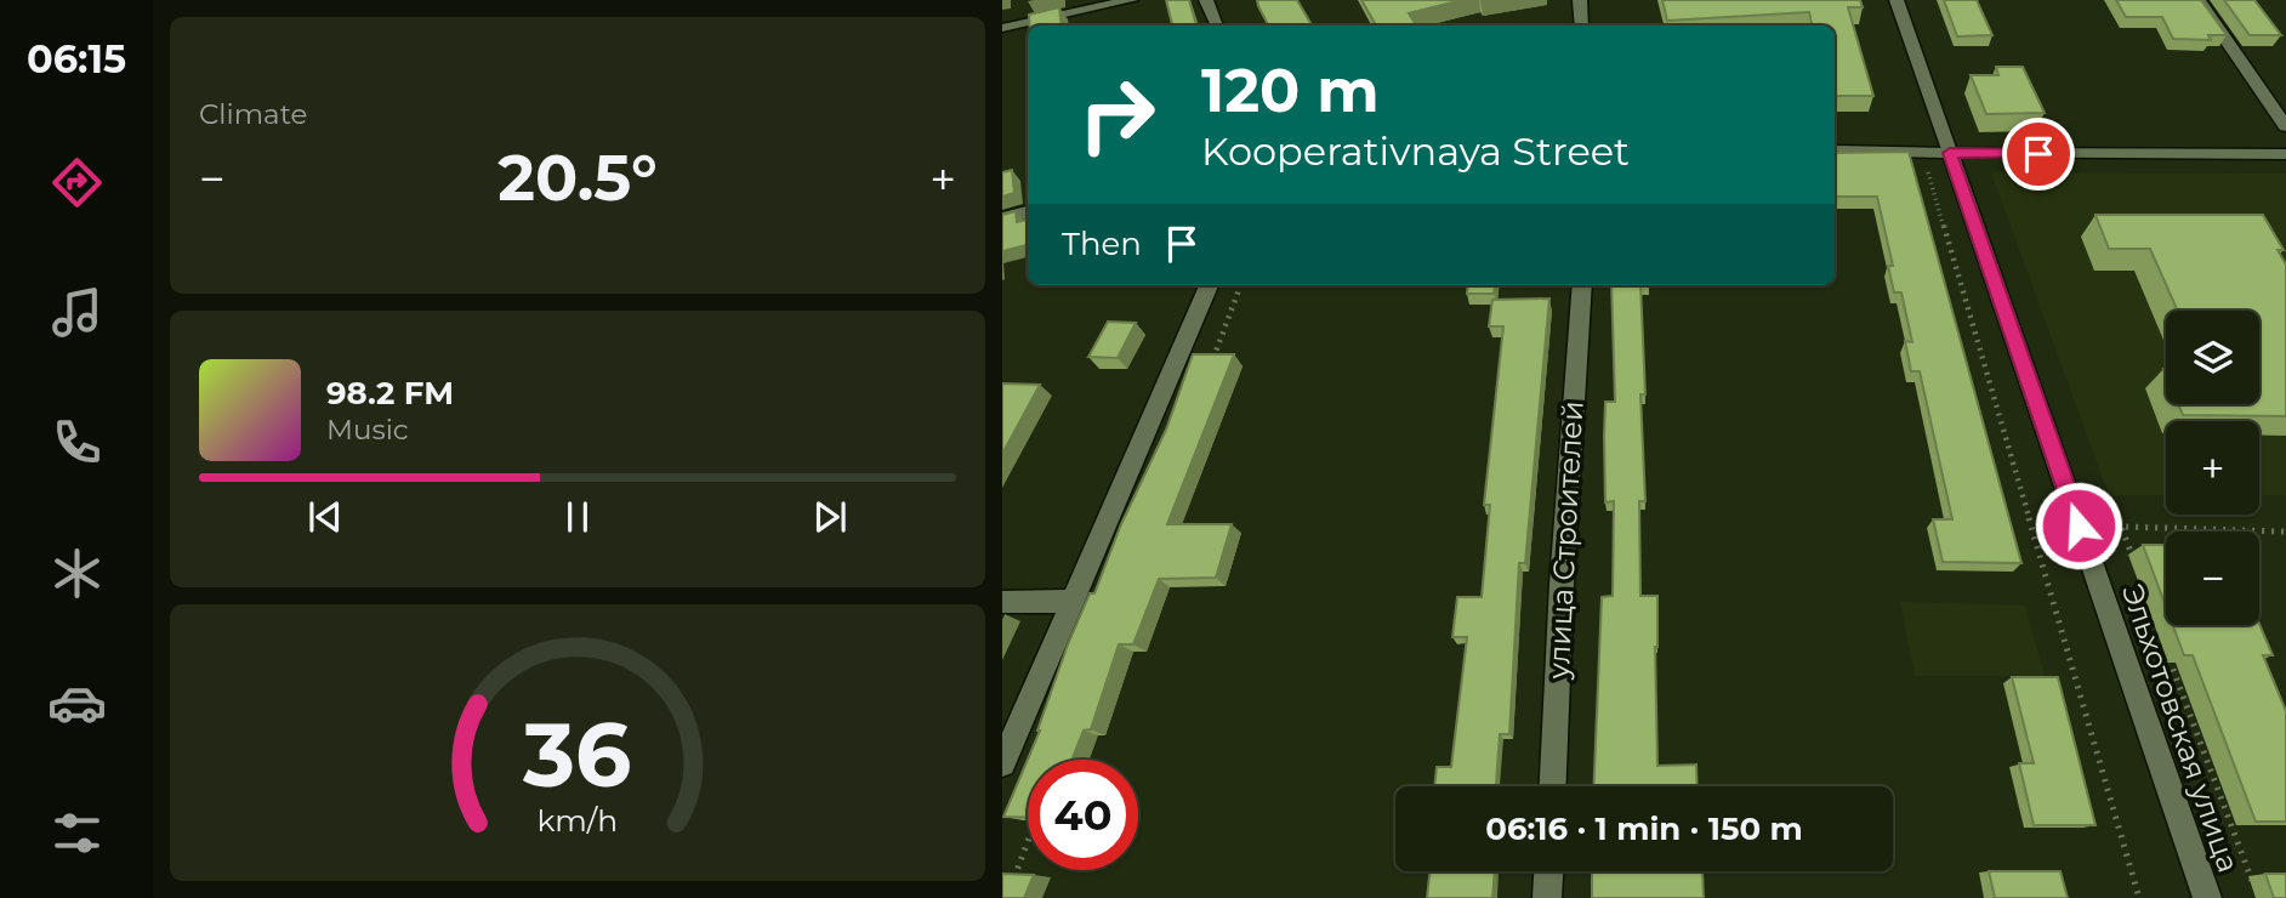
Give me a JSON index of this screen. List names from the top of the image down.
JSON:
{
  "streets": {
    "street": ["улица Строителей", "Эльхотовская улица"]
  },
  "page": {
    "tabs": "06:15",
    "tile": "Climate",
    "turn": ["120 m", "Kooperativnaya Street"],
    "heat": ["−", "20.5°", "+"],
    "then": "Then",
    "map_buttons": ["+", "−"],
    "song": ["98.2 FM", "Music"],
    "limit": "40",
    "trip": "06:16 · 1 min · 150 m",
    "gauge": ["36", "km/h"]
  }
}
